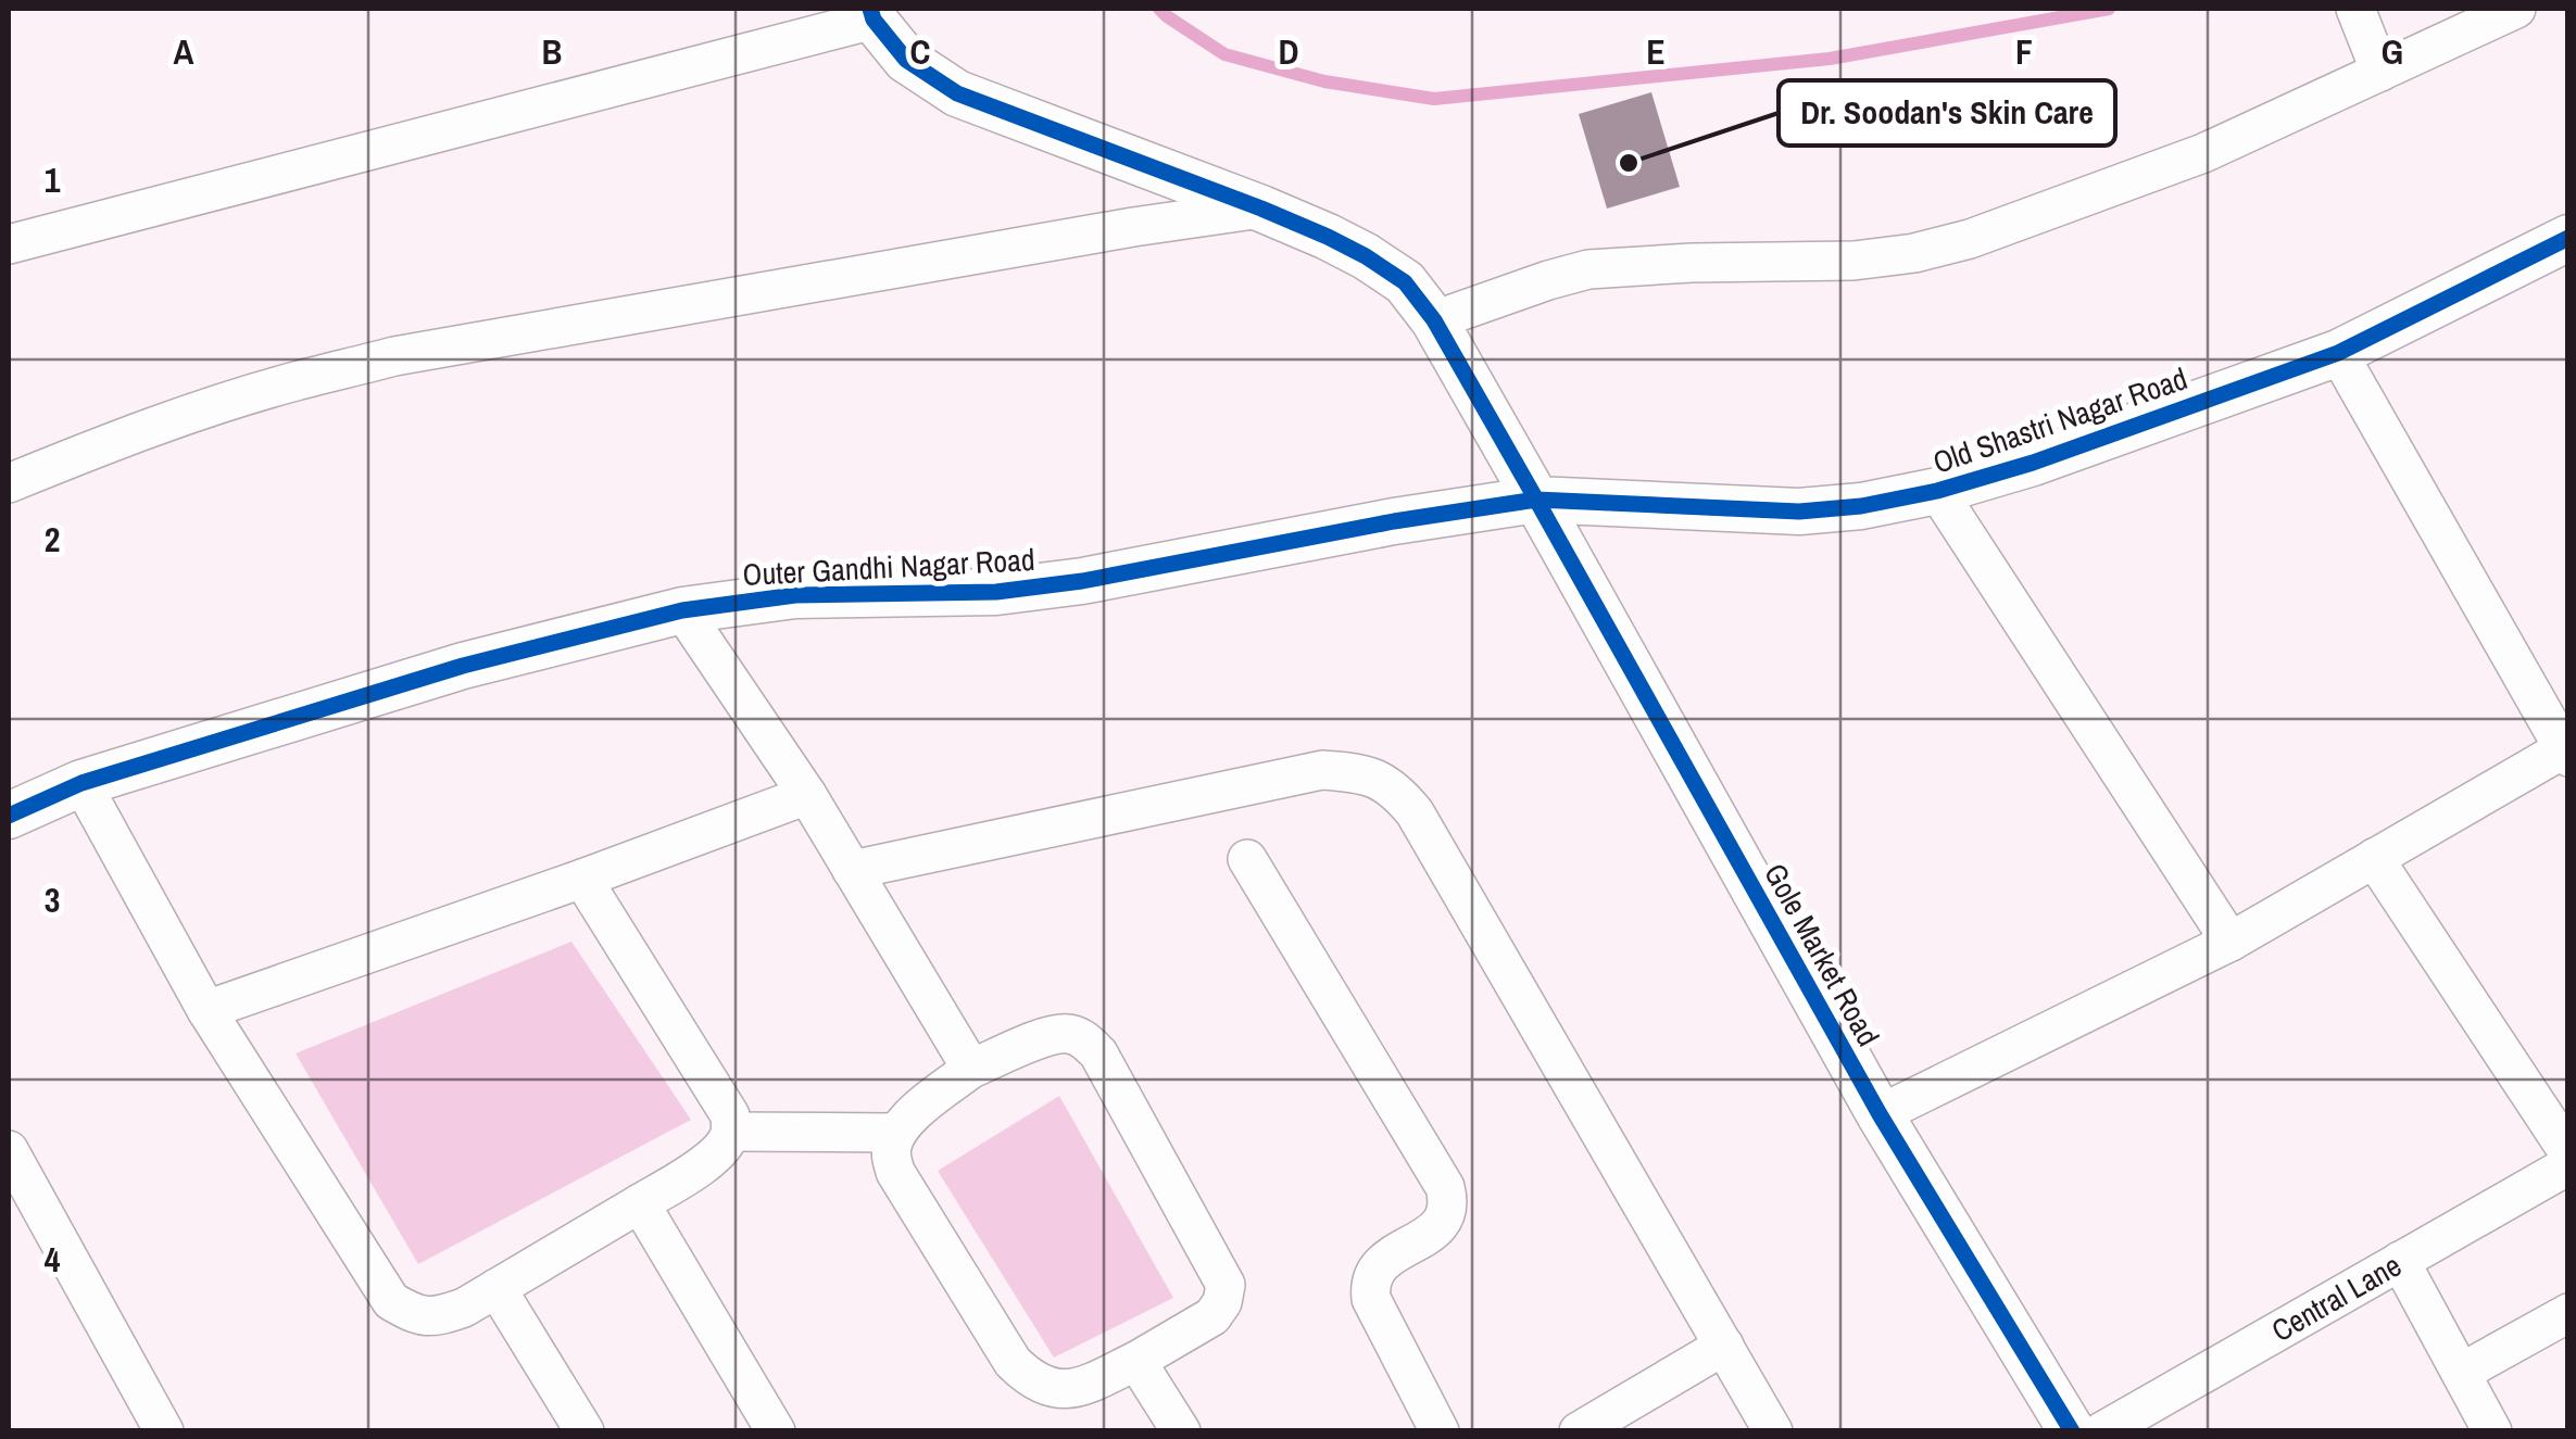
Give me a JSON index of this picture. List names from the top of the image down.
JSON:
{
  "streets": {
    "street": [
      "Old Shastri Nagar Road",
      "Outer Gandhi Nagar Road",
      "Gole Market Road",
      "Central Lane"
    ]
  },
  "crossings": [
    ["Old Shastri Nagar Road", "Outer Gandhi Nagar Road"],
    ["Old Shastri Nagar Road", "Gole Market Road"],
    ["Outer Gandhi Nagar Road", "Gole Market Road"]
  ],
  "places": ["Dr. Soodan's Skin Care"],
  "grid": {
    "columns": [
      "A",
      "B",
      "C",
      "D",
      "E",
      "F",
      "G"
    ],
    "rows": [
      "1",
      "2",
      "3",
      "4"
    ]
  }
}
